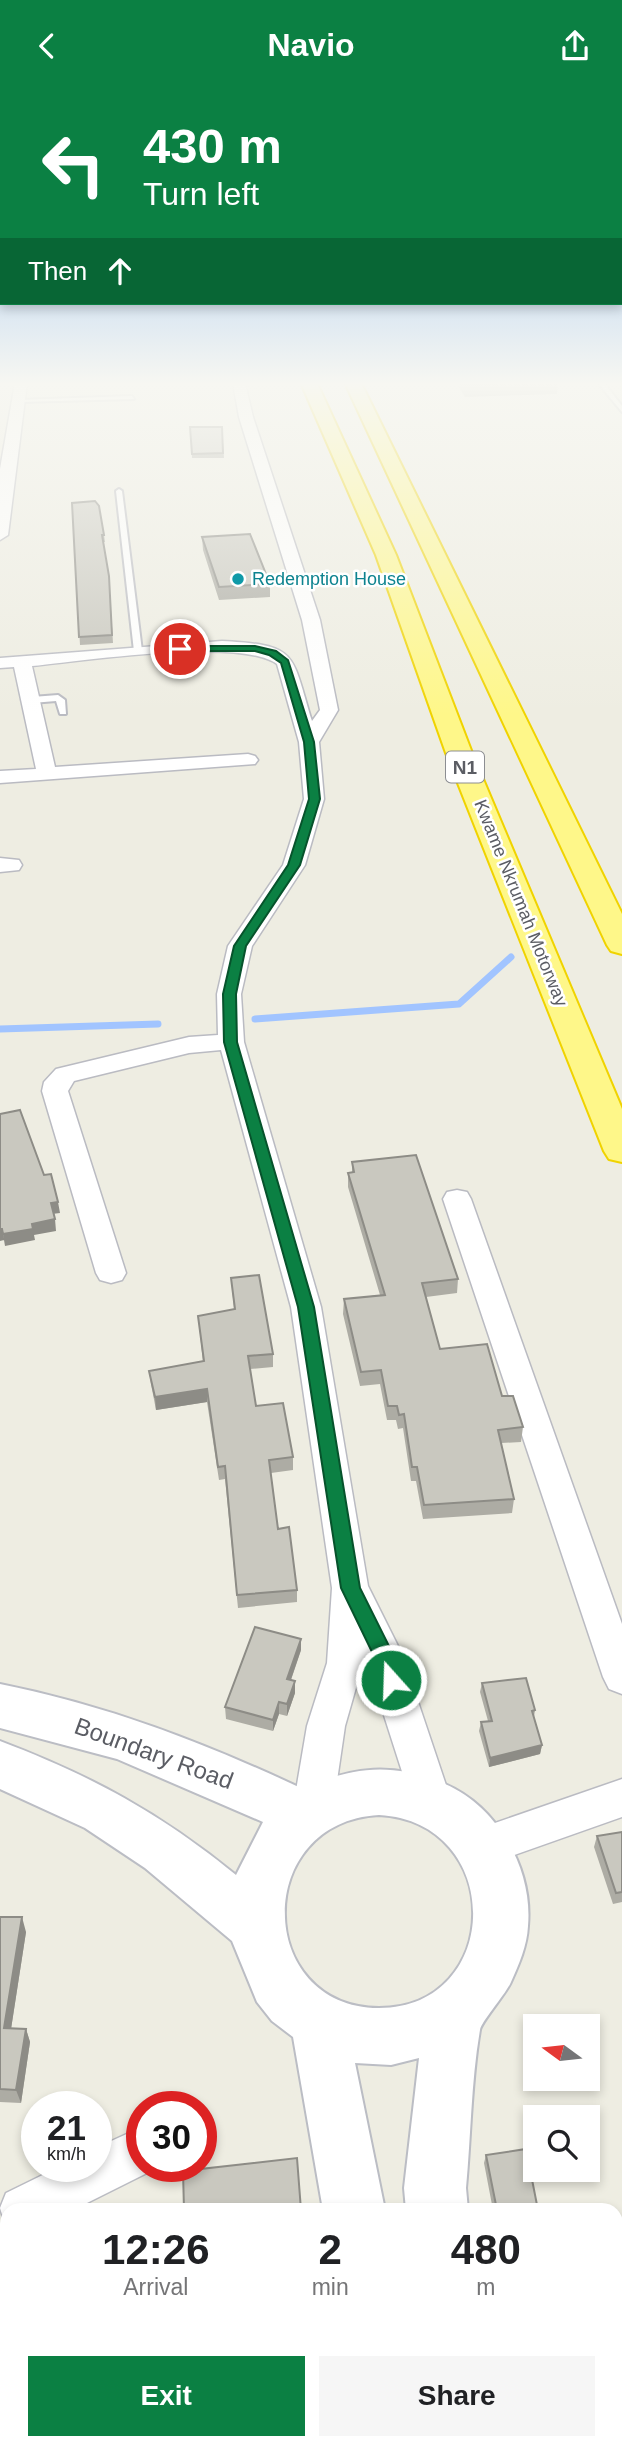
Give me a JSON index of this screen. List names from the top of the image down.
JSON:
{
  "streets": {
    "highway": ["N1", "Kwame Nkrumah Motorway"],
    "main road": ["Boundary Road"]
  },
  "places": ["Redemption House"],
  "north": "left",
  "page": {
    "header": "Navio",
    "turn": ["430 m", "Turn left"],
    "then": "Then",
    "speed": "21 km/h",
    "limit": "30",
    "eta": [
      "12:26",
      "Arrival",
      "2",
      "min",
      "480",
      "m"
    ],
    "buttons": ["Exit", "Share"]
  }
}
